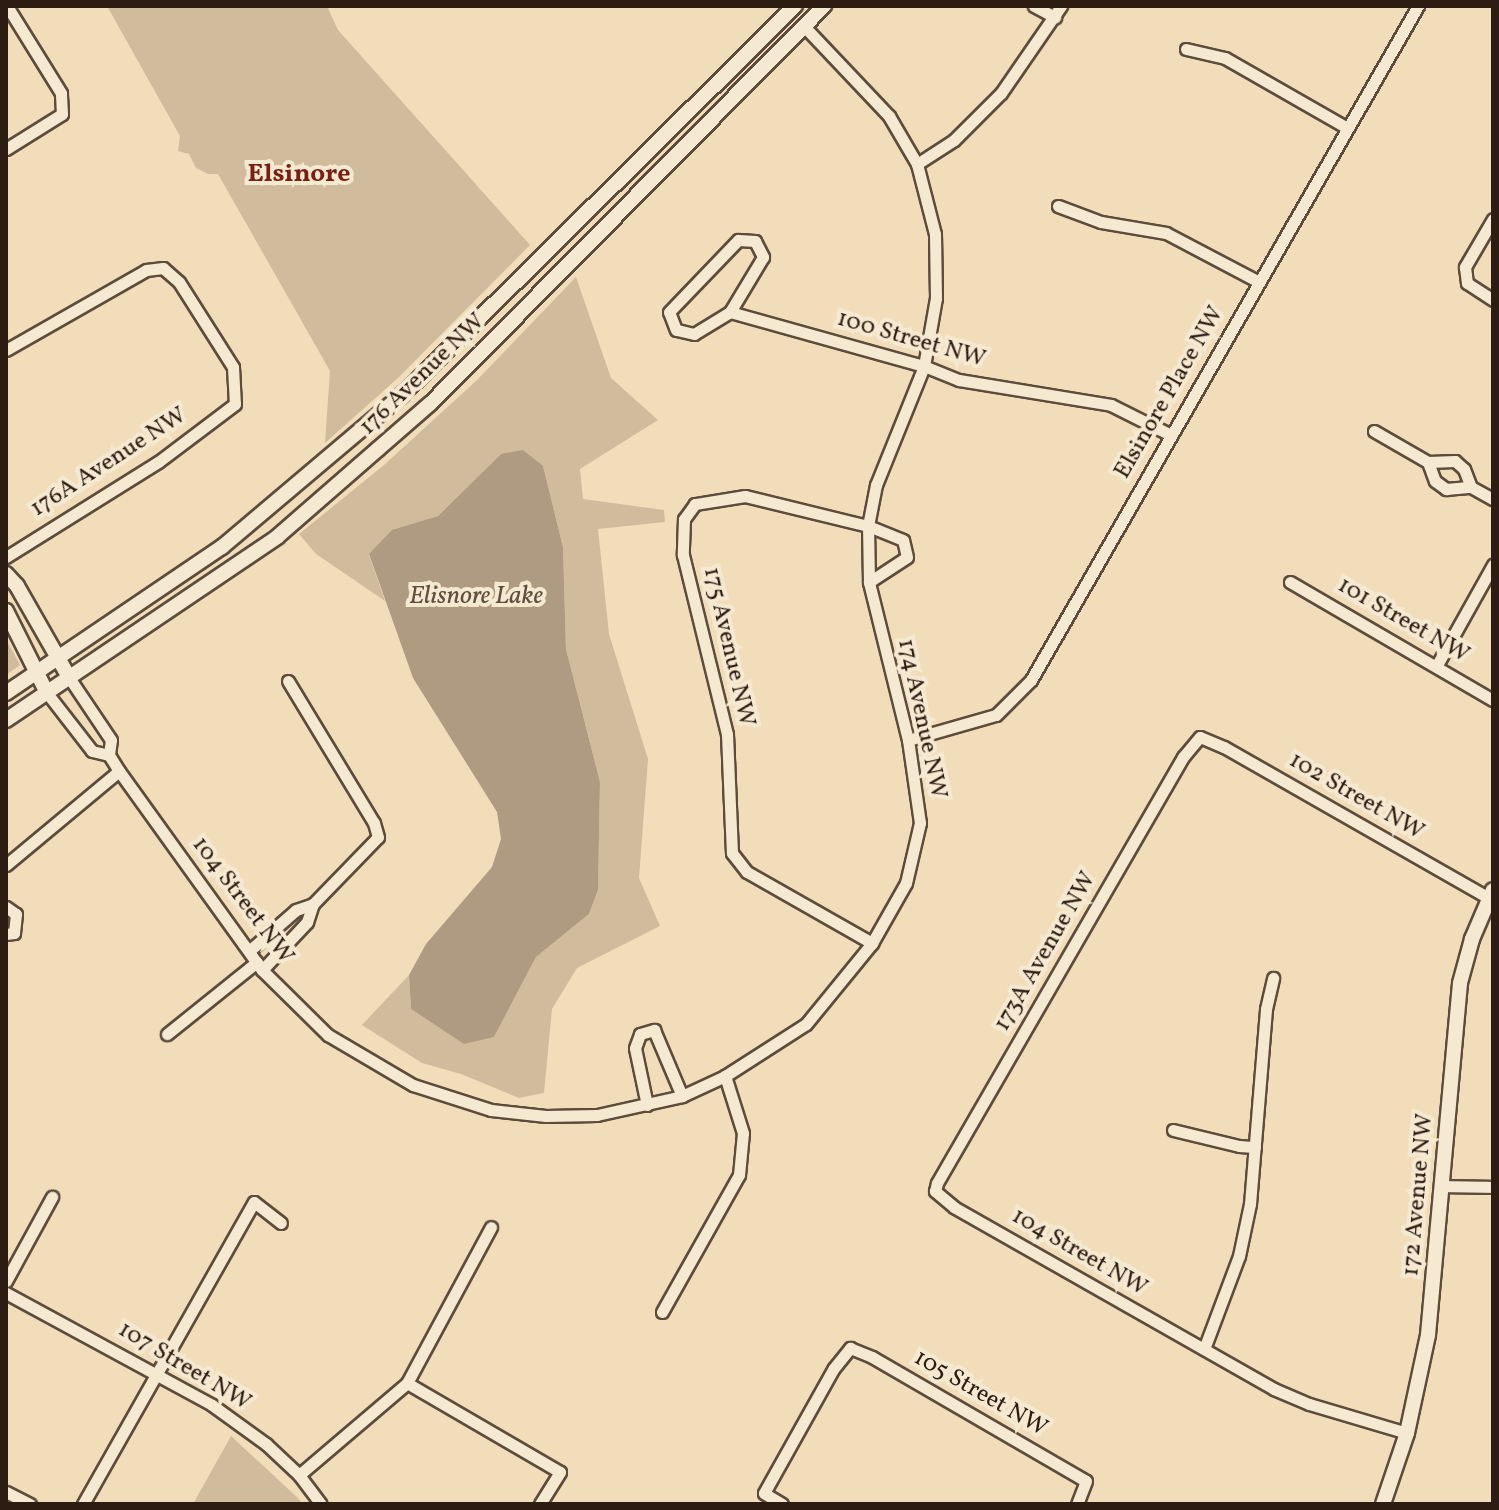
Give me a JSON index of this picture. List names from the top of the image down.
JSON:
{
  "streets": {
    "street": [
      "100 Street NW",
      "176 Avenue NW",
      "Elsinore Place NW",
      "176A Avenue NW",
      "101 Street NW",
      "175 Avenue NW",
      "174 Avenue NW",
      "102 Street NW",
      "104 Street NW",
      "173A Avenue NW",
      "172 Avenue NW",
      "107 Street NW",
      "105 Street NW"
    ]
  },
  "crossings": [
    ["100 Street NW", "Elsinore Place NW"],
    ["100 Street NW", "174 Avenue NW"],
    ["176 Avenue NW", "174 Avenue NW"],
    ["176 Avenue NW", "104 Street NW"],
    ["Elsinore Place NW", "174 Avenue NW"],
    ["175 Avenue NW", "174 Avenue NW"],
    ["174 Avenue NW", "104 Street NW"],
    ["102 Street NW", "173A Avenue NW"],
    ["102 Street NW", "172 Avenue NW"],
    ["104 Street NW", "173A Avenue NW"],
    ["104 Street NW", "172 Avenue NW"]
  ],
  "districts": ["Elsinore"],
  "water": ["Elisnore Lake"]
}
